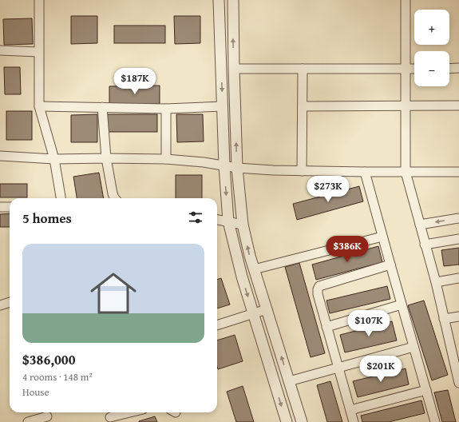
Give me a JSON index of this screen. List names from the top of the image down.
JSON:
{
  "page": {
    "map_buttons": ["+", "−"],
    "price": [
      "$187K",
      "$273K",
      "$386K",
      "$107K",
      "$201K"
    ],
    "heading": "5 homes",
    "list": [
      {
        "name": "$386,000",
        "note": "4 rooms · 148 m² · House"
      }
    ]
  }
}
